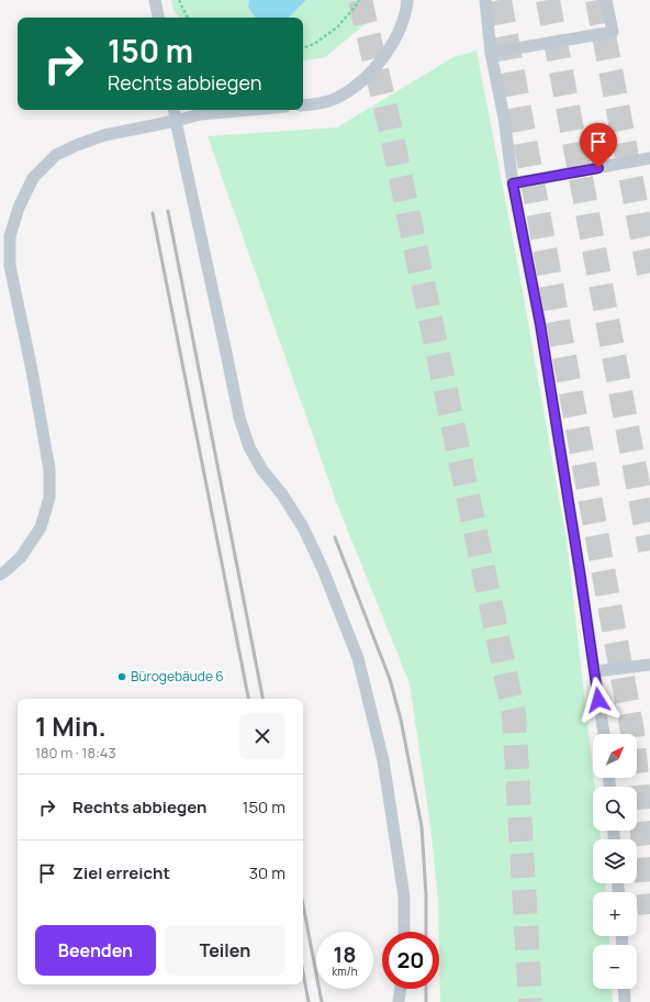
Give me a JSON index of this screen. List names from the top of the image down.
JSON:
{
  "places": ["Bürogebäude 6"],
  "north": "top right",
  "page": {
    "turn": ["150 m", "Rechts abbiegen"],
    "heading": ["1 Min.", "180 m · 18:43"],
    "map_buttons": ["+", "−"],
    "list": [
      {
        "name": "Rechts abbiegen",
        "value": "150 m"
      },
      {
        "name": "Ziel erreicht",
        "value": "30 m"
      }
    ],
    "buttons": ["Beenden", "Teilen"],
    "speed": "18 km/h",
    "limit": "20"
  }
}
